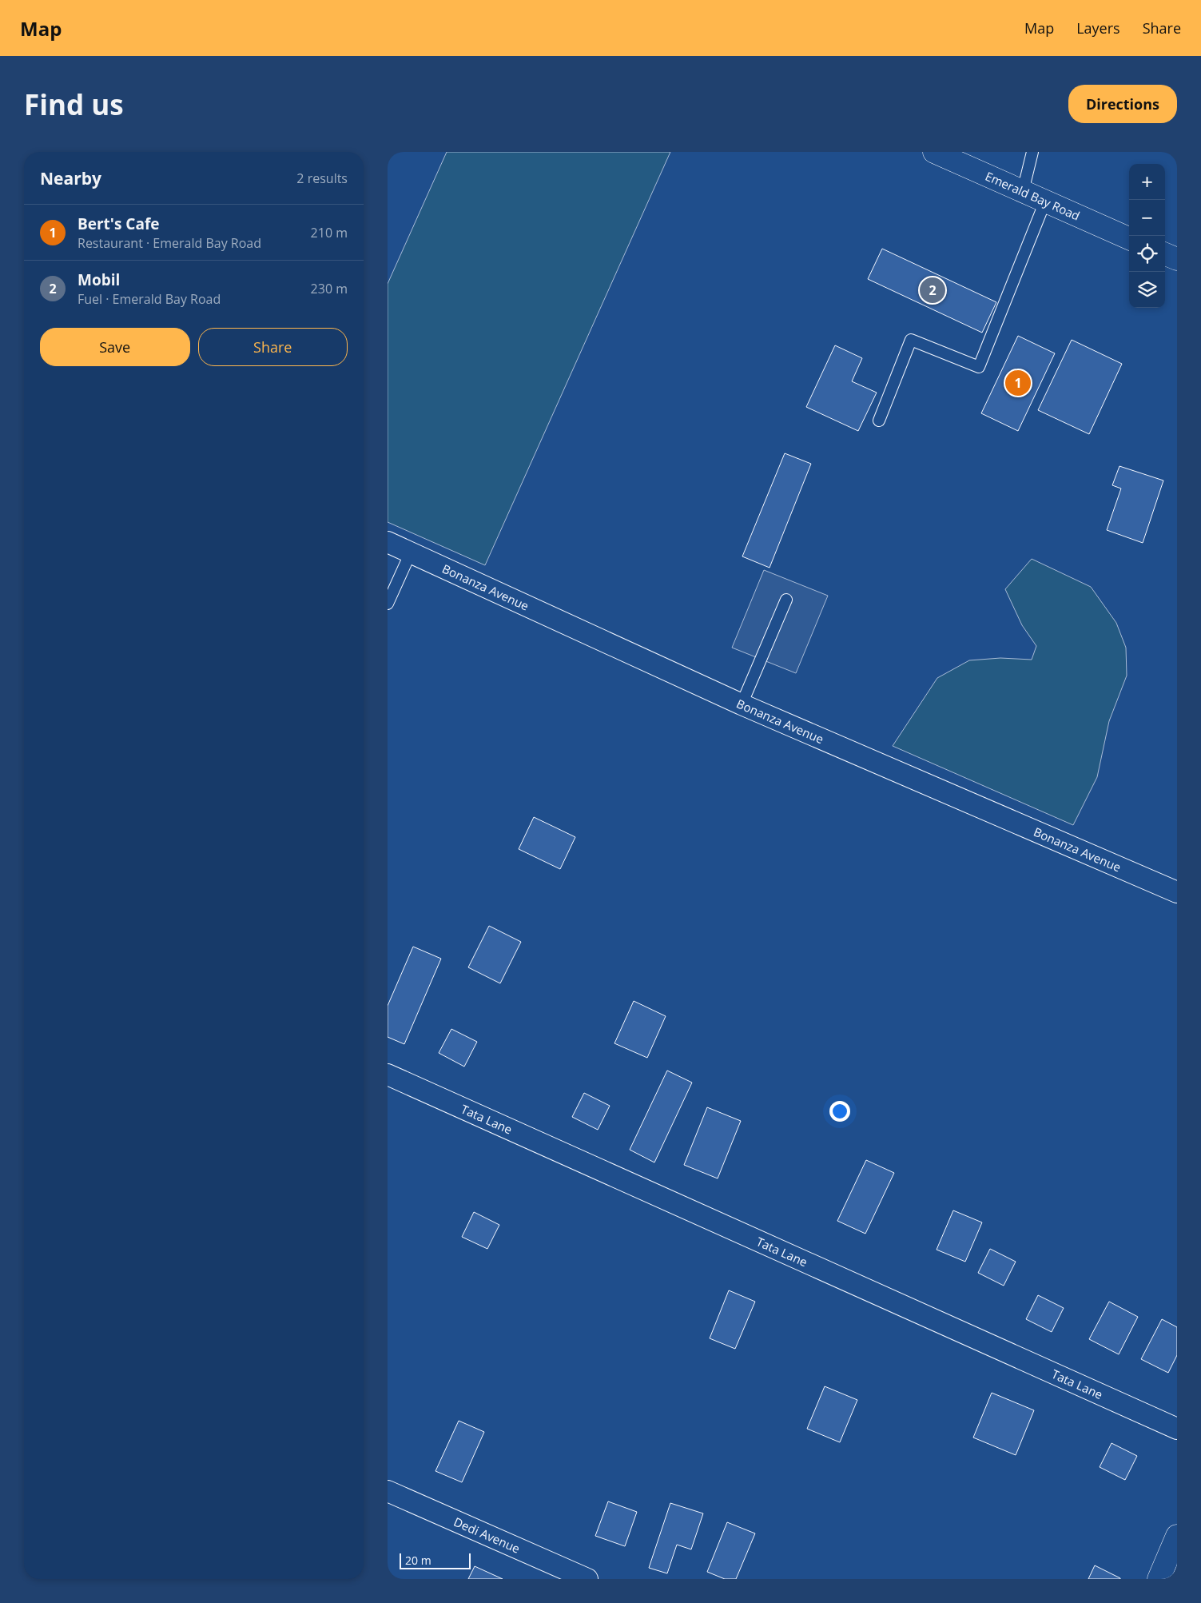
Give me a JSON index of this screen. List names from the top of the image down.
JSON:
{
  "streets": {
    "main road": ["Emerald Bay Road"],
    "street": ["Bonanza Avenue", "Tata Lane", "Dedi Avenue"]
  },
  "scale_bar": "20 m",
  "page": {
    "header": "Map",
    "nav": ["Map", "Layers", "Share"],
    "buttons": [
      "Directions",
      ["Save", "Share"]
    ],
    "title": "Find us",
    "heading": ["Nearby", "2 results"],
    "map_buttons": ["+", "−"],
    "list": [
      {
        "mark": "1",
        "name": "Bert's Cafe",
        "note": "Restaurant · Emerald Bay Road",
        "value": "210 m"
      },
      {
        "mark": "2",
        "name": "Mobil",
        "note": "Fuel · Emerald Bay Road",
        "value": "230 m"
      }
    ],
    "pins": ["2", "1"],
    "scale": "20 m"
  }
}
